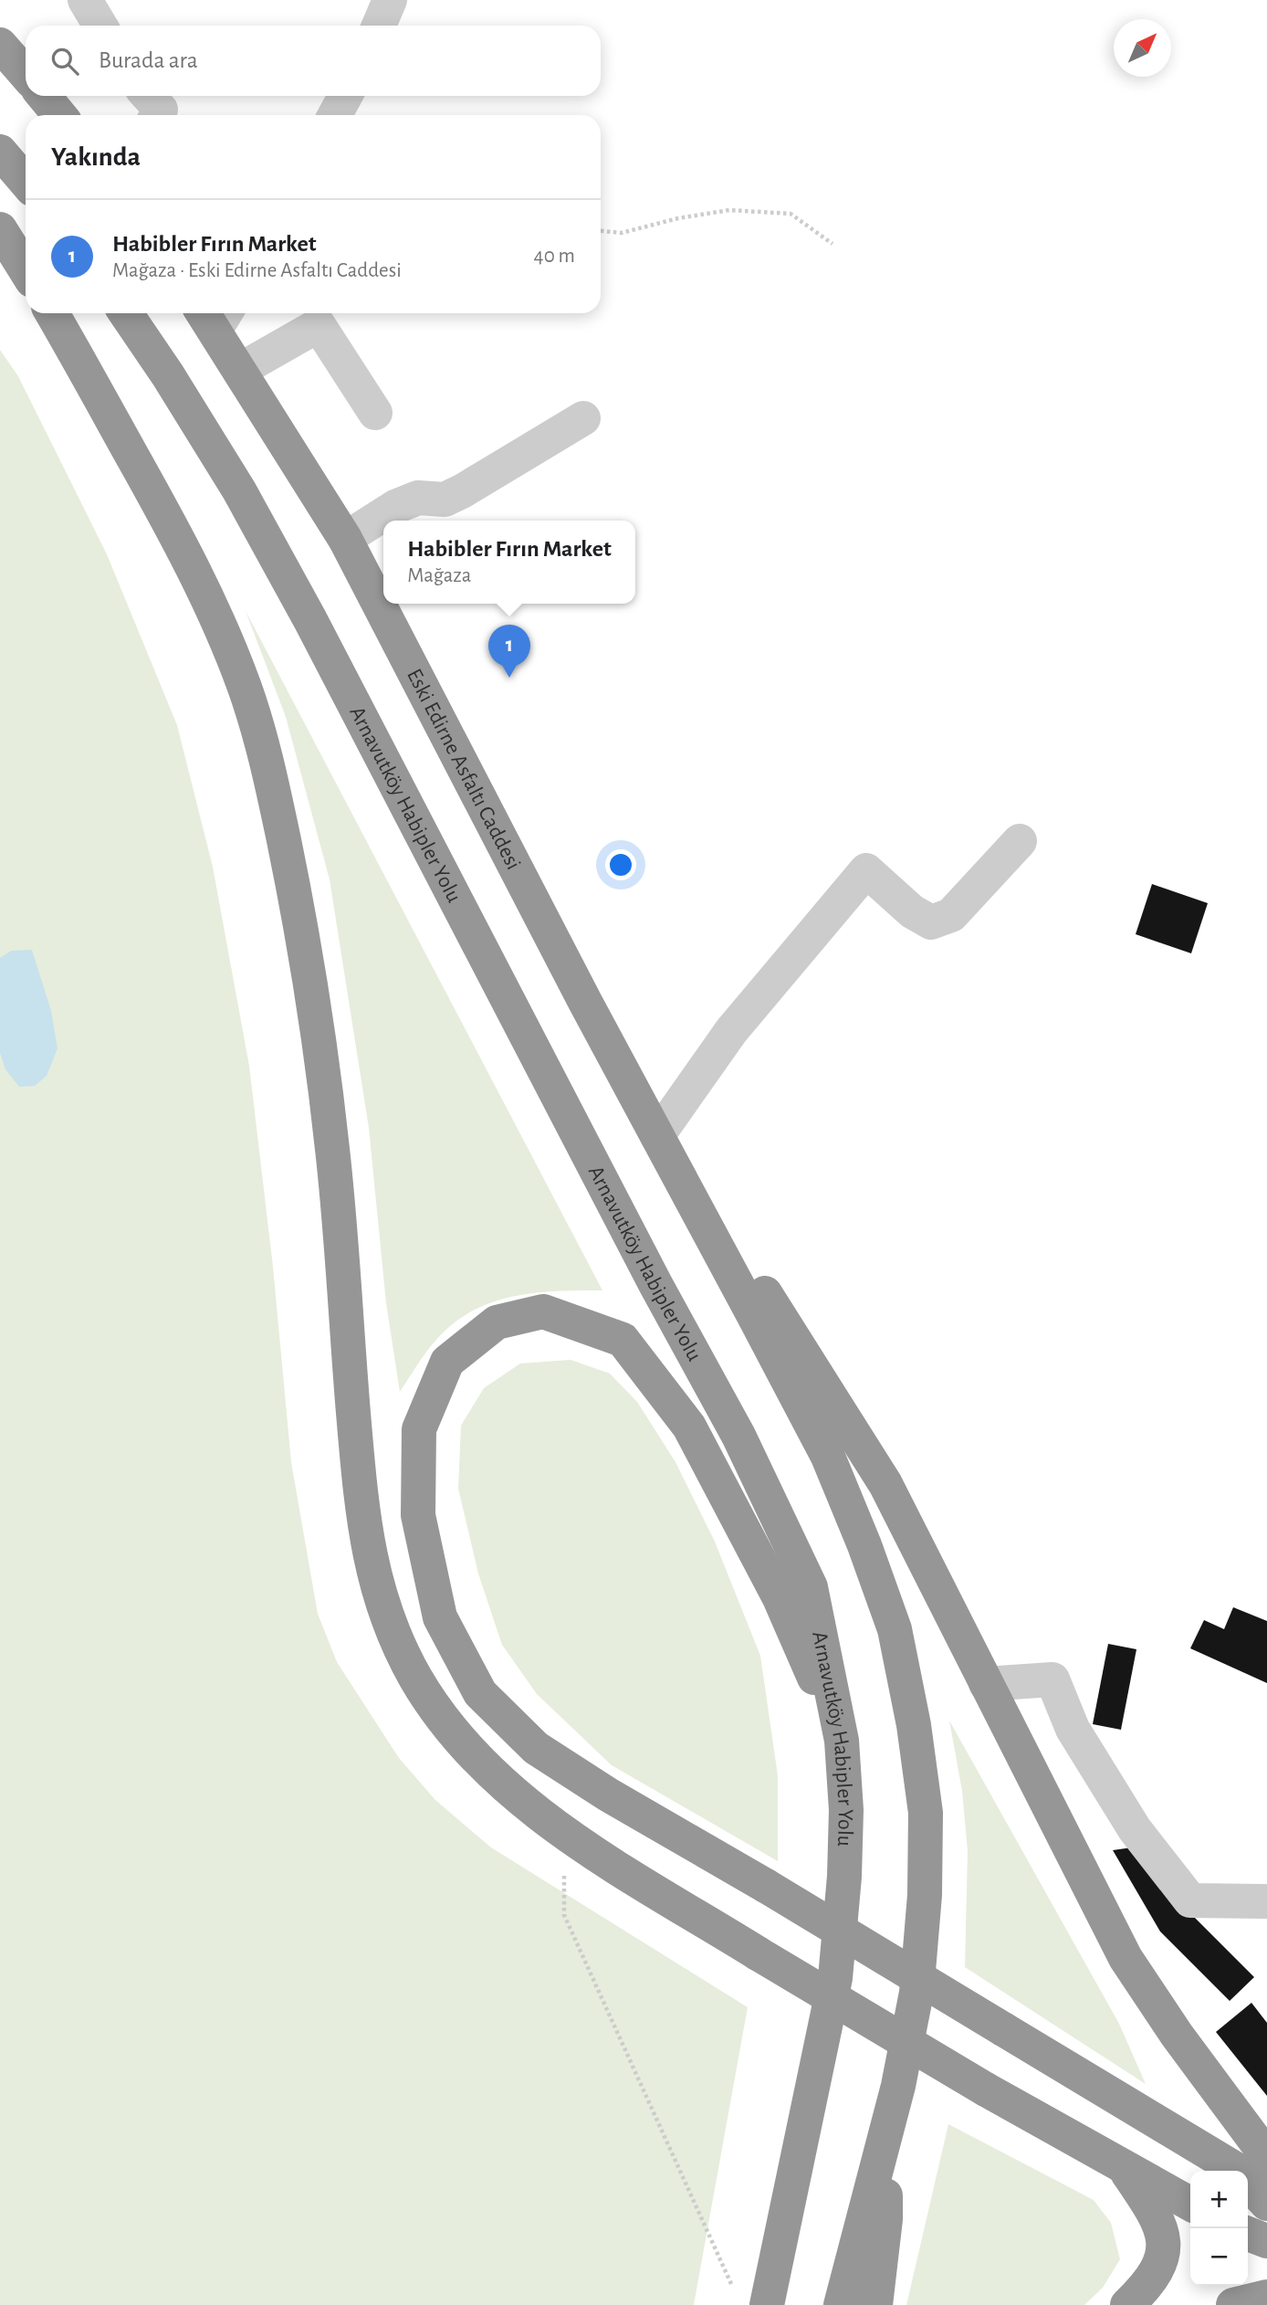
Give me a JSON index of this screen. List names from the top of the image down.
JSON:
{
  "streets": {
    "highway": ["Eski Edirne Asfaltı Caddesi", "Arnavutköy Habipler Yolu"]
  },
  "north": "top right",
  "page": {
    "search": "Burada ara",
    "heading": "Yakında",
    "list": [
      {
        "mark": "1",
        "name": "Habibler Fırın Market",
        "note": "Mağaza · Eski Edirne Asfaltı Caddesi",
        "value": "40 m"
      }
    ],
    "popup": ["Habibler Fırın Market", "Mağaza"],
    "pins": "1",
    "map_buttons": ["+", "−"]
  }
}
